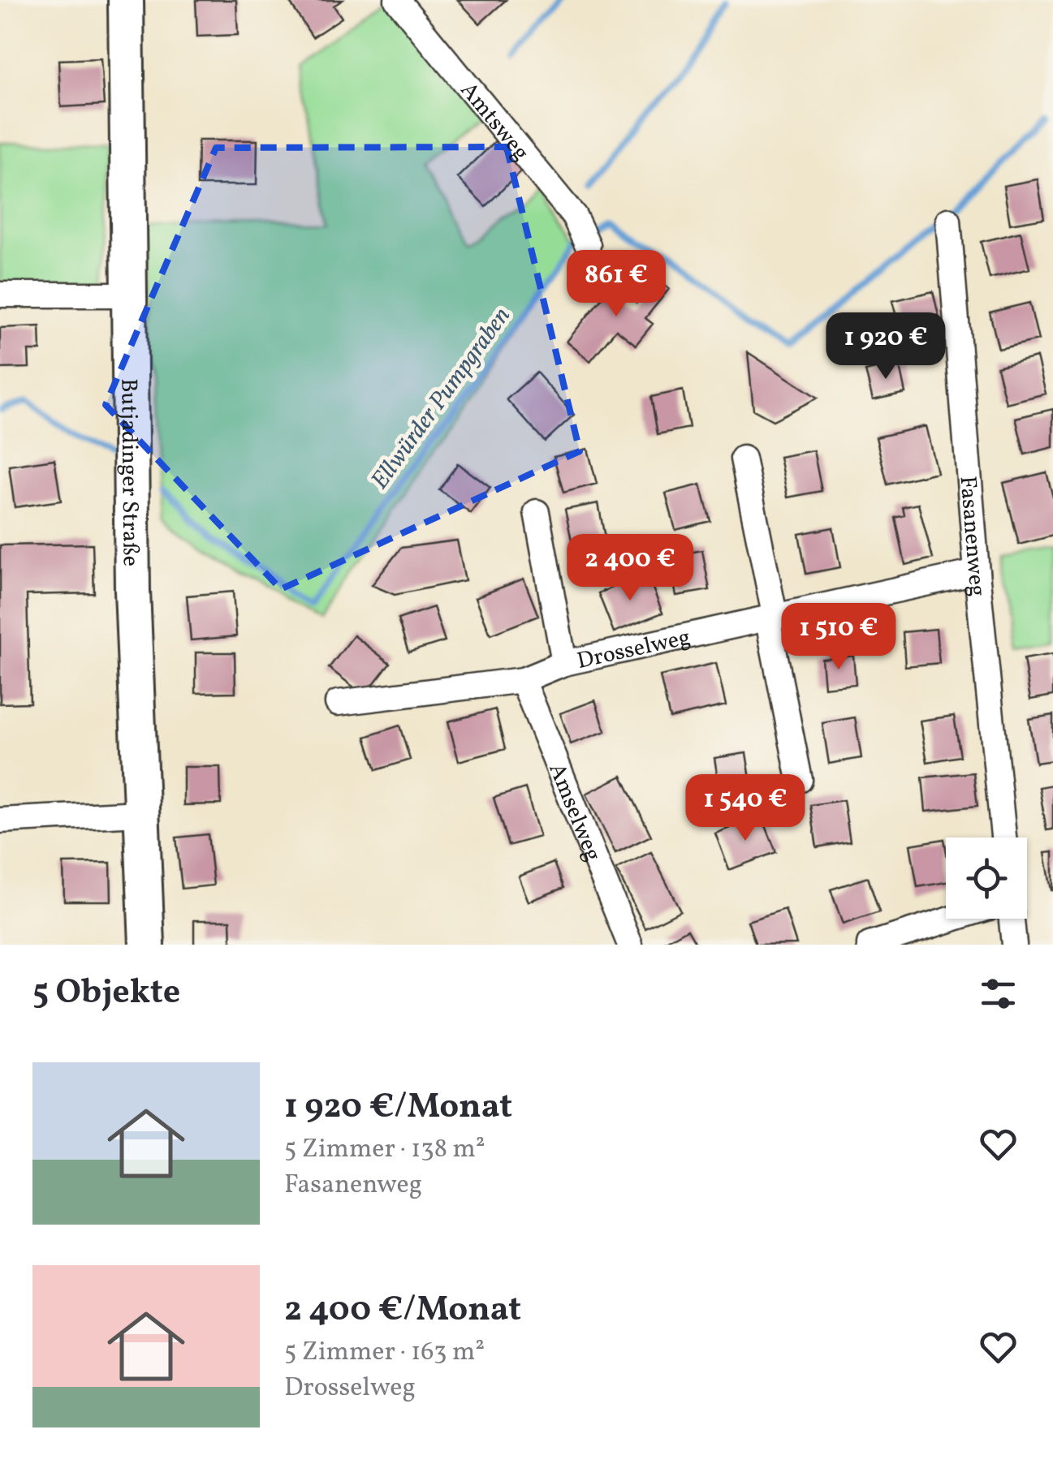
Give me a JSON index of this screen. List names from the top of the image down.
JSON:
{
  "streets": {
    "main road": ["Butjadinger Straße"],
    "street": [
      "Amtsweg",
      "Fasanenweg",
      "Drosselweg",
      "Amselweg"
    ]
  },
  "crossings": [
    ["Fasanenweg", "Drosselweg"],
    ["Drosselweg", "Amselweg"]
  ],
  "water": ["Ellwürder Pumpgraben"],
  "page": {
    "price": [
      "861 €",
      "1 920 €",
      "2 400 €",
      "1 510 €",
      "1 540 €"
    ],
    "heading": "5 Objekte",
    "list": [
      {
        "name": "1 920 €/Monat",
        "note": "5 Zimmer · 138 m² · Fasanenweg"
      },
      {
        "name": "2 400 €/Monat",
        "note": "5 Zimmer · 163 m² · Drosselweg"
      }
    ]
  }
}
